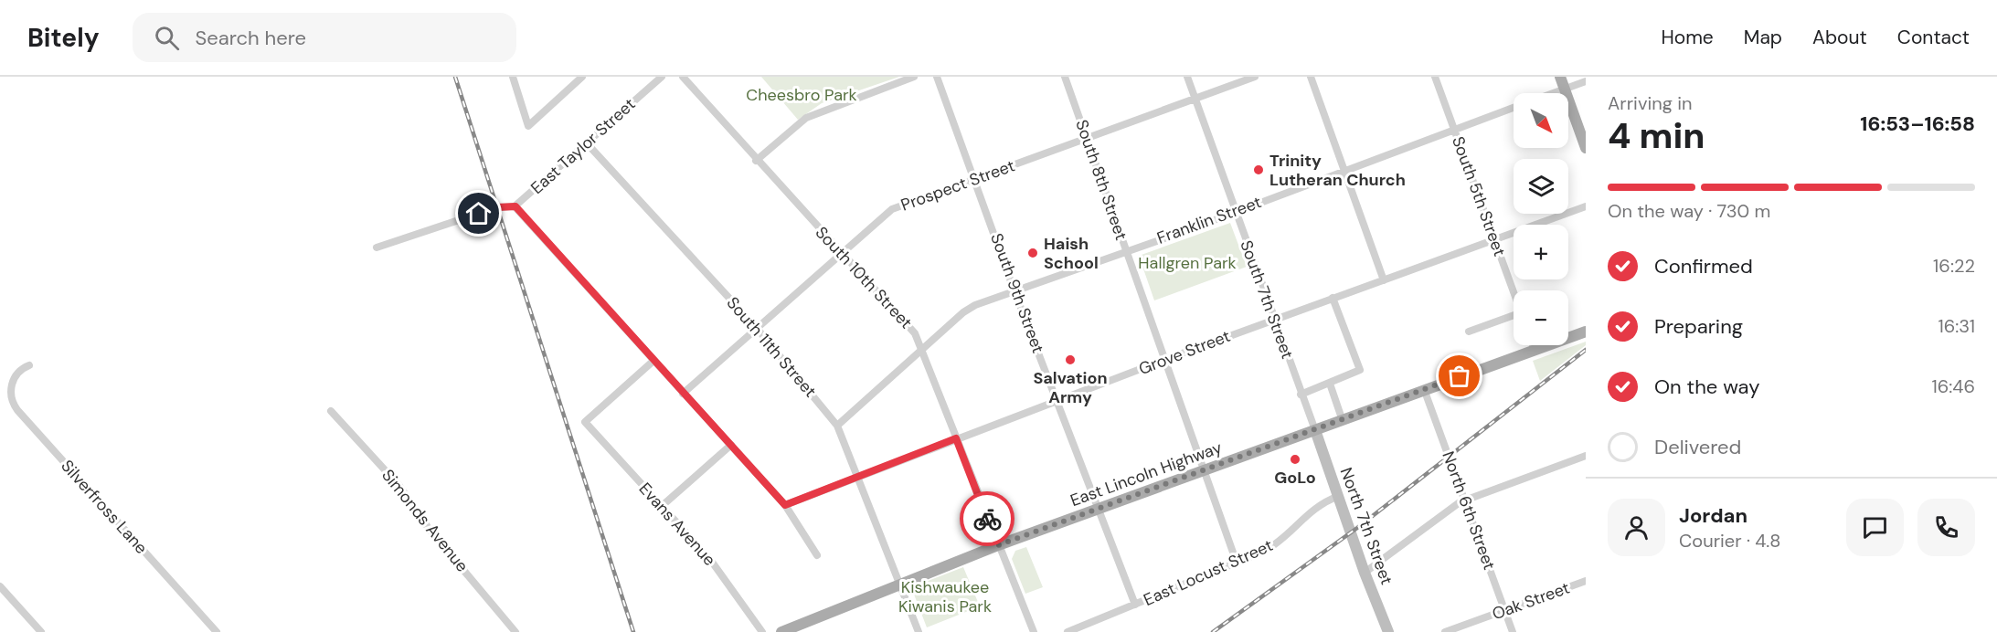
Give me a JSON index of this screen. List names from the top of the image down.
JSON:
{
  "streets": {
    "main road": ["East Lincoln Highway"],
    "street": [
      "East Taylor Street",
      "South 8th Street",
      "Prospect Street",
      "South 5th Street",
      "Franklin Street",
      "South 10th Street",
      "South 9th Street",
      "South 7th Street",
      "South 11th Street",
      "Grove Street",
      "Silverfross Lane",
      "North 6th Street",
      "Simonds Avenue",
      "Evans Avenue",
      "North 7th Street",
      "East Locust Street",
      "Oak Street"
    ]
  },
  "crossings": [
    ["East Taylor Street", "South 11th Street"],
    ["South 8th Street", "Prospect Street"],
    ["South 8th Street", "Franklin Street"],
    ["South 8th Street", "Grove Street"],
    ["South 8th Street", "East Lincoln Highway"],
    ["South 8th Street", "East Locust Street"],
    ["Prospect Street", "South 10th Street"],
    ["Prospect Street", "South 9th Street"],
    ["Prospect Street", "South 7th Street"],
    ["Prospect Street", "South 11th Street"],
    ["South 5th Street", "Franklin Street"],
    ["South 5th Street", "Grove Street"],
    ["Franklin Street", "South 10th Street"],
    ["Franklin Street", "South 9th Street"],
    ["Franklin Street", "South 7th Street"],
    ["Franklin Street", "South 11th Street"],
    ["South 10th Street", "Grove Street"],
    ["South 10th Street", "East Lincoln Highway"],
    ["South 9th Street", "Grove Street"],
    ["South 9th Street", "East Lincoln Highway"],
    ["South 9th Street", "East Locust Street"],
    ["South 7th Street", "Grove Street"],
    ["South 7th Street", "East Lincoln Highway"],
    ["South 7th Street", "North 7th Street"],
    ["South 11th Street", "Grove Street"],
    ["South 11th Street", "East Lincoln Highway"],
    ["East Lincoln Highway", "North 6th Street"],
    ["East Lincoln Highway", "North 7th Street"],
    ["North 6th Street", "Oak Street"],
    ["North 7th Street", "East Locust Street"]
  ],
  "parks": ["Cheesbro Park", "Hallgren Park", "Kishwaukee Kiwanis Park"],
  "places": [
    "Trinity Lutheran Church",
    "Haish School",
    "Salvation Army",
    "GoLo"
  ],
  "north": "bottom right",
  "page": {
    "header": "Bitely",
    "search": "Search here",
    "nav": [
      "Home",
      "Map",
      "About",
      "Contact"
    ],
    "heading": ["4 min", "Arriving in", "16:53–16:58"],
    "panel": ["Jordan", "Courier · 4.8"],
    "map_buttons": ["+", "−"],
    "bar": "On the way · 730 m",
    "list": [
      ["Confirmed", "16:22"],
      ["Preparing", "16:31"],
      ["On the way", "16:46"],
      "Delivered"
    ]
  }
}
